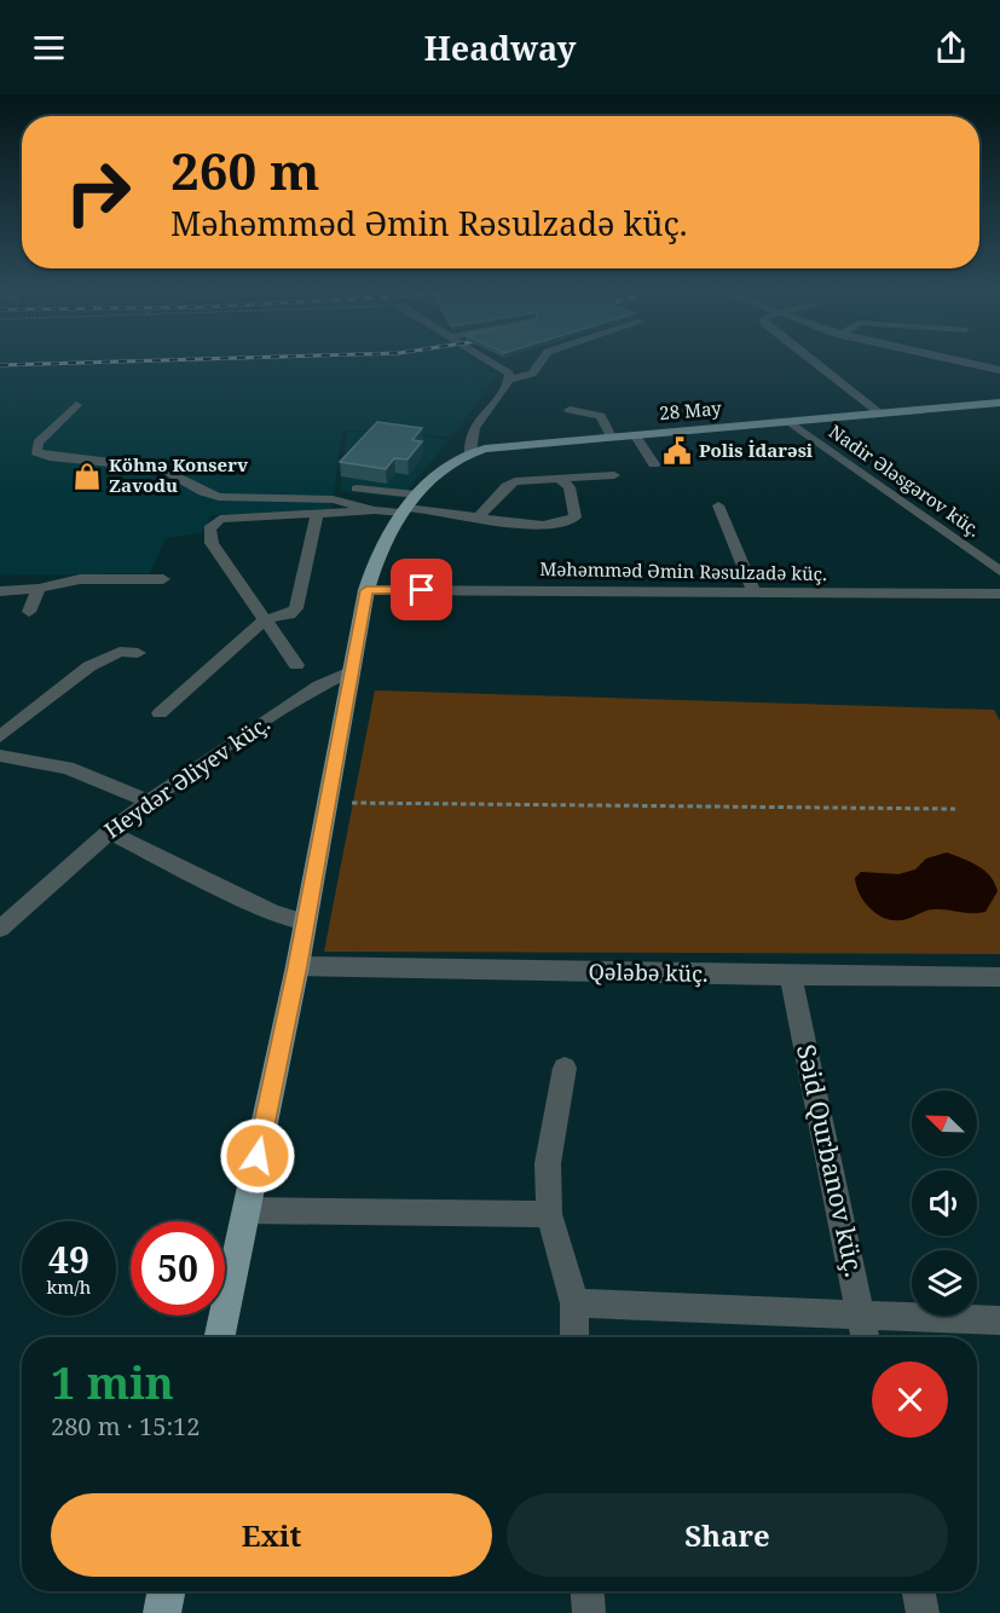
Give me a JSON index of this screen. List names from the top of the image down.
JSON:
{
  "streets": {
    "main road": ["28 May"],
    "street": [
      "Nadir Ələsgərov küç.",
      "Məhəmməd Əmin Rəsulzadə küç.",
      "Heydər Əliyev küç.",
      "Qələbə küç.",
      "Səid Qurbanov küç."
    ]
  },
  "crossings": [
    ["28 May", "Nadir Ələsgərov küç."],
    ["Qələbə küç.", "Səid Qurbanov küç."]
  ],
  "places": {
    "public building": ["Polis İdarəsi"],
    "shop": ["Köhnə Konserv Zavodu"]
  },
  "north": "top left",
  "page": {
    "header": "Headway",
    "turn": ["260 m", "Məhəmməd Əmin Rəsulzadə küç."],
    "speed": "49 km/h",
    "limit": "50",
    "heading": ["1 min", "280 m · 15:12"],
    "buttons": ["Exit", "Share"]
  }
}
